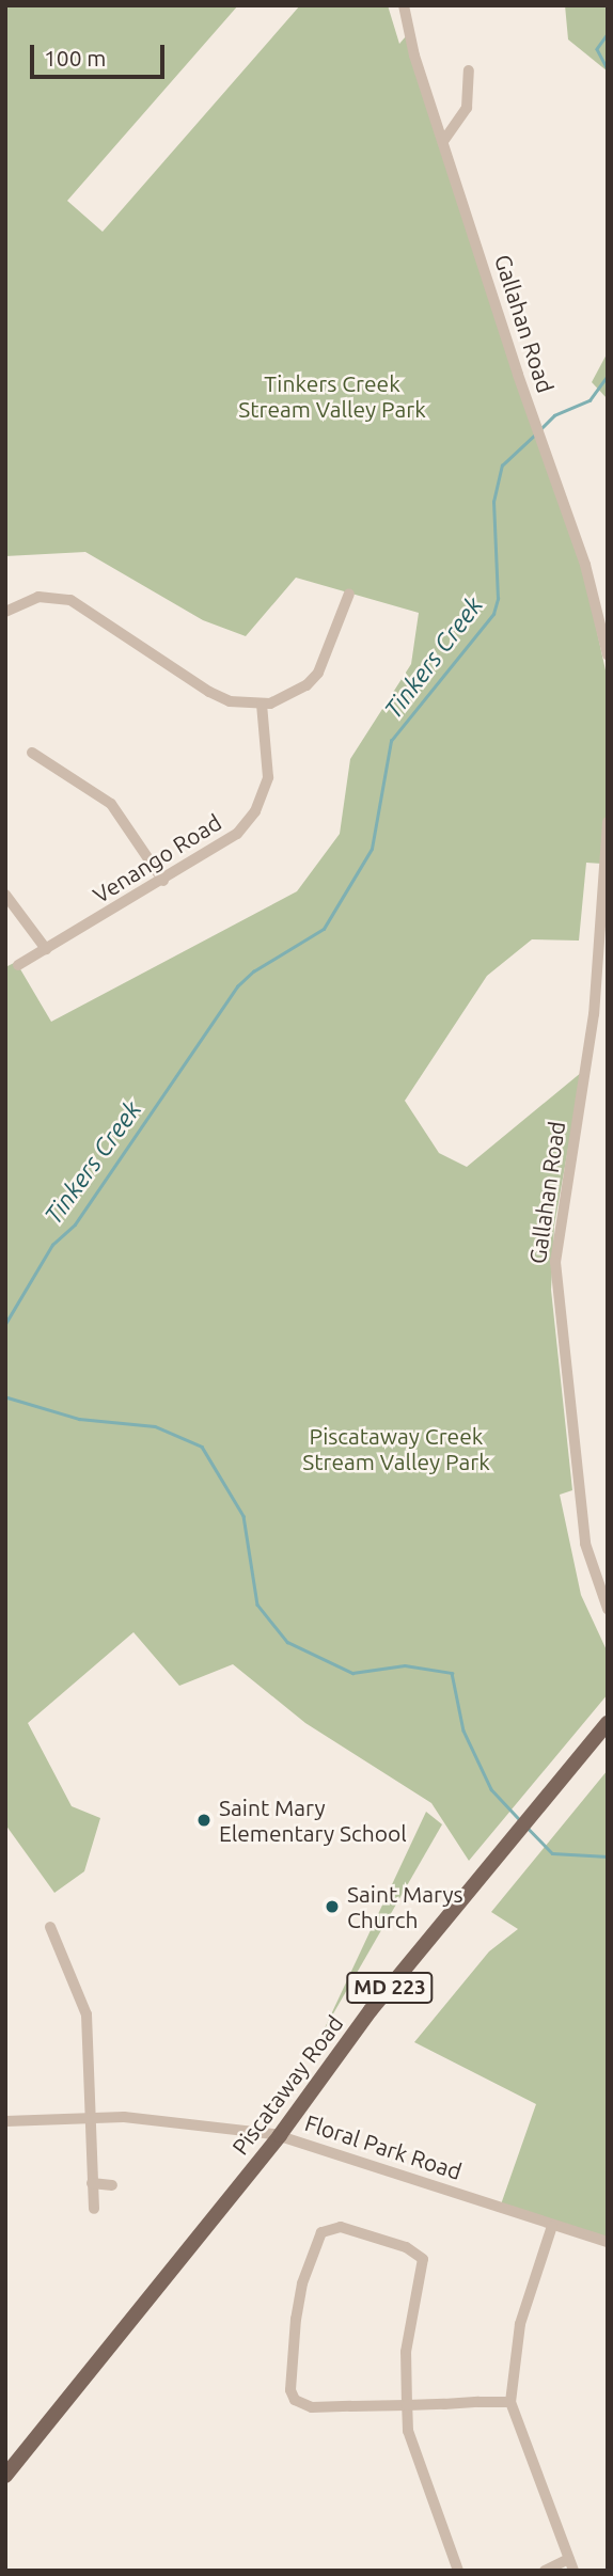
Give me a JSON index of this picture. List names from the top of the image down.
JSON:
{
  "streets": {
    "main road": ["MD 223", "Piscataway Road"],
    "street": ["Gallahan Road", "Venango Road", "Floral Park Road"]
  },
  "crossings": [
    ["Piscataway Road", "Floral Park Road"]
  ],
  "water": ["Tinkers Creek"],
  "parks": ["Tinkers Creek Stream Valley Park", "Piscataway Creek Stream Valley Park"],
  "places": ["Saint Mary Elementary School", "Saint Marys Church"],
  "scale_bar": "100 m"
}
